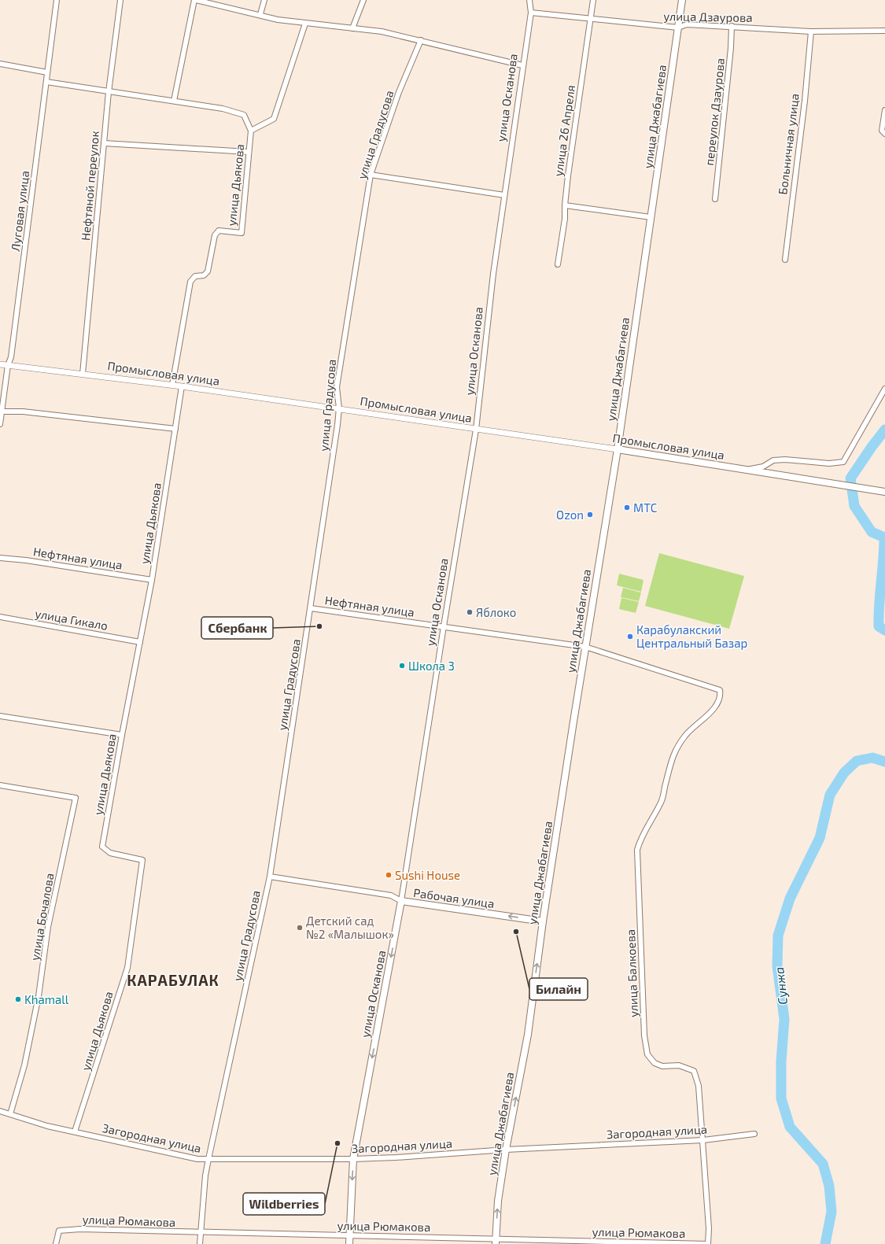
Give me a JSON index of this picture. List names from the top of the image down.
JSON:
{
  "streets": {
    "main road": [
      "улица Осканова",
      "улица Джабагиева",
      "Промысловая улица",
      "Рабочая улица"
    ],
    "street": [
      "улица Дзаурова",
      "переулок Дзаурова",
      "улица 26 Апреля",
      "улица Градусова",
      "Больничная улица",
      "улица Дьякова",
      "Нефтяной переулок",
      "Луговая улица",
      "Нефтяная улица",
      "улица Гикало",
      "улица Бочалова",
      "улица Балкоева",
      "Загородная улица",
      "улица Рюмакова"
    ]
  },
  "crossings": [
    ["улица Дзаурова", "улица Осканова"],
    ["улица Дзаурова", "переулок Дзаурова"],
    ["улица Дзаурова", "улица Джабагиева"],
    ["улица Дзаурова", "улица 26 Апреля"],
    ["улица Дзаурова", "Больничная улица"],
    ["улица Осканова", "Промысловая улица"],
    ["улица Осканова", "Нефтяная улица"],
    ["улица Осканова", "Рабочая улица"],
    ["улица Осканова", "Загородная улица"],
    ["улица Осканова", "улица Рюмакова"],
    ["улица Джабагиева", "Промысловая улица"],
    ["улица Джабагиева", "Нефтяная улица"],
    ["улица Джабагиева", "Рабочая улица"],
    ["улица Джабагиева", "Загородная улица"],
    ["улица Джабагиева", "улица Рюмакова"],
    ["улица Градусова", "Промысловая улица"],
    ["улица Градусова", "Нефтяная улица"],
    ["улица Градусова", "Рабочая улица"],
    ["улица Градусова", "Загородная улица"],
    ["улица Градусова", "улица Рюмакова"],
    ["улица Дьякова", "Промысловая улица"],
    ["улица Дьякова", "Нефтяная улица"],
    ["улица Дьякова", "улица Гикало"],
    ["улица Дьякова", "Загородная улица"],
    ["Нефтяной переулок", "Промысловая улица"],
    ["Луговая улица", "Промысловая улица"],
    ["Нефтяная улица", "улица Балкоева"],
    ["улица Бочалова", "Загородная улица"],
    ["улица Балкоева", "Загородная улица"],
    ["улица Балкоева", "улица Рюмакова"]
  ],
  "one_way": ["Рабочая улица"],
  "districts": ["КАРАБУЛАК"],
  "water": ["Сунжа"],
  "places": [
    "МТС",
    "Ozon",
    "Яблоко",
    "Сбербанк",
    "Карабулакский Центральный Базар",
    "Школа 3",
    "Sushi House",
    "Детский сад №2 «Малышок»",
    "Билайн",
    "Khamall",
    "Wildberries"
  ]
}
